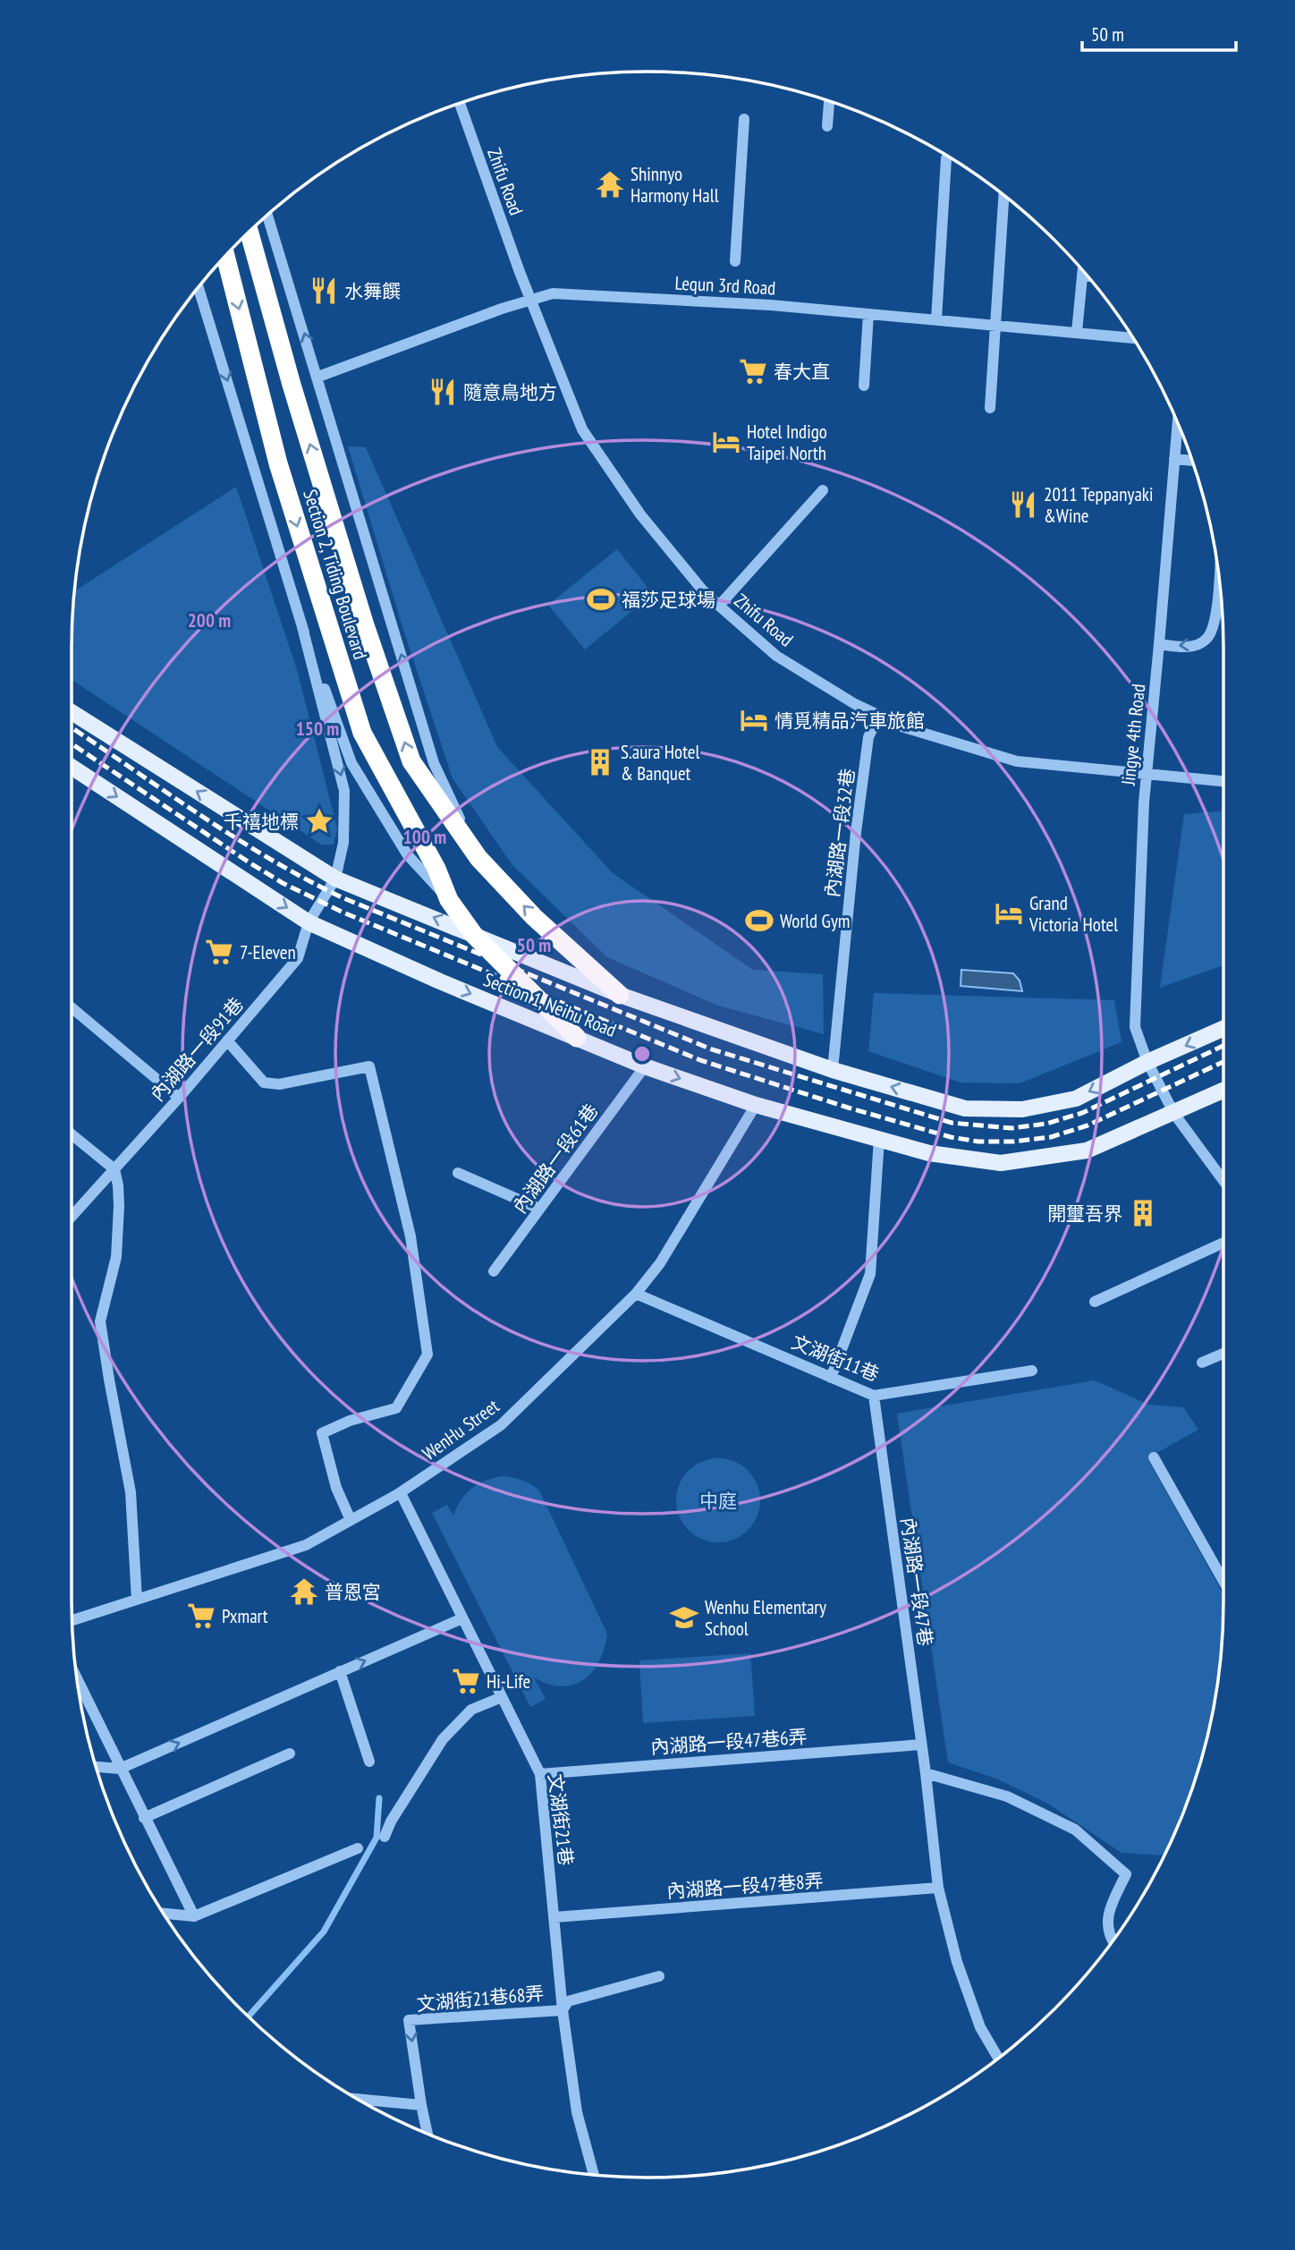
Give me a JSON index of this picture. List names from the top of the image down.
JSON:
{
  "streets": {
    "highway": ["Section 2, Tiding Boulevard"],
    "main road": ["Section 1, Neihu Road"],
    "street": [
      "Zhifu Road",
      "Lequn 3rd Road",
      "Jingye 4th Road",
      "內湖路一段32巷",
      "內湖路一段91巷",
      "內湖路一段61巷",
      "文湖街11巷",
      "WenHu Street",
      "內湖路一段47巷",
      "內湖路一段47巷6弄",
      "文湖街21巷",
      "內湖路一段47巷8弄",
      "文湖街21巷68弄"
    ]
  },
  "crossings": [
    ["Zhifu Road", "Lequn 3rd Road"],
    ["Zhifu Road", "Jingye 4th Road"],
    ["Zhifu Road", "內湖路一段32巷"],
    ["Lequn 3rd Road", "Section 2, Tiding Boulevard"],
    ["Section 2, Tiding Boulevard", "Section 1, Neihu Road"],
    ["Section 2, Tiding Boulevard", "內湖路一段91巷"],
    ["Jingye 4th Road", "Section 1, Neihu Road"],
    ["內湖路一段32巷", "Section 1, Neihu Road"],
    ["Section 1, Neihu Road", "內湖路一段91巷"],
    ["Section 1, Neihu Road", "內湖路一段61巷"],
    ["Section 1, Neihu Road", "WenHu Street"],
    ["文湖街11巷", "WenHu Street"],
    ["文湖街11巷", "內湖路一段47巷"],
    ["WenHu Street", "文湖街21巷"],
    ["內湖路一段47巷", "內湖路一段47巷6弄"],
    ["內湖路一段47巷", "內湖路一段47巷8弄"],
    ["內湖路一段47巷6弄", "文湖街21巷"],
    ["文湖街21巷", "內湖路一段47巷8弄"],
    ["文湖街21巷", "文湖街21巷68弄"]
  ],
  "one_way": ["內湖路一段91巷"],
  "parks": ["中庭"],
  "places": {
    "temple": ["Shinnyo Harmony Hall", "普恩宮"],
    "restaurant": ["水舞饌", "隨意鳥地方", "2011 Teppanyaki &Wine"],
    "supermarket": [
      "春大直",
      "7-Eleven",
      "Pxmart",
      "Hi-Life"
    ],
    "hotel": ["Hotel Indigo Taipei North", "情覓精品汽車旅館", "Grand Victoria Hotel"],
    "sports": ["福莎足球場", "World Gym"],
    "building": ["S.aura Hotel & Banquet", "開璽吾界"],
    "place": ["千禧地標"],
    "school or university": ["Wenhu Elementary School"]
  },
  "scale_bar": "50 m",
  "rings": [
    "200 m",
    "150 m",
    "100 m",
    "50 m"
  ]
}
